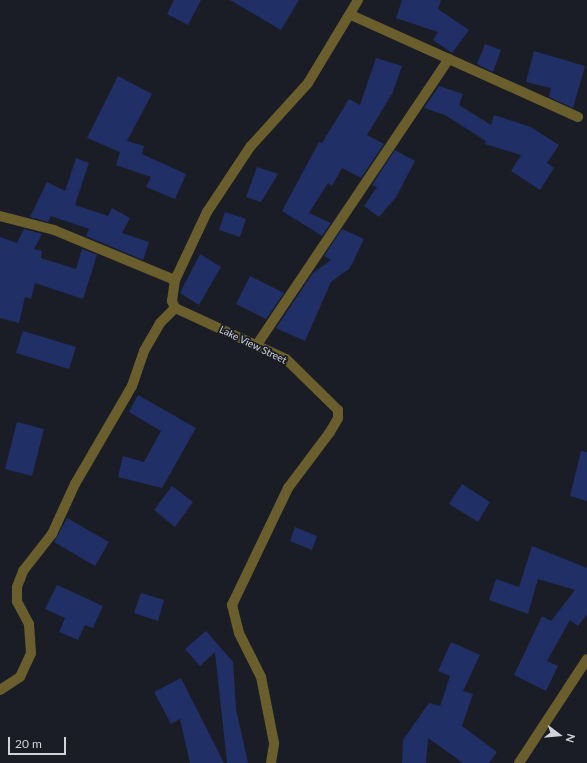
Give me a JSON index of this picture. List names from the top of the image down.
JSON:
{
  "streets": {
    "street": ["Lake View Street"]
  },
  "scale_bar": "20 m",
  "north": "right"
}
